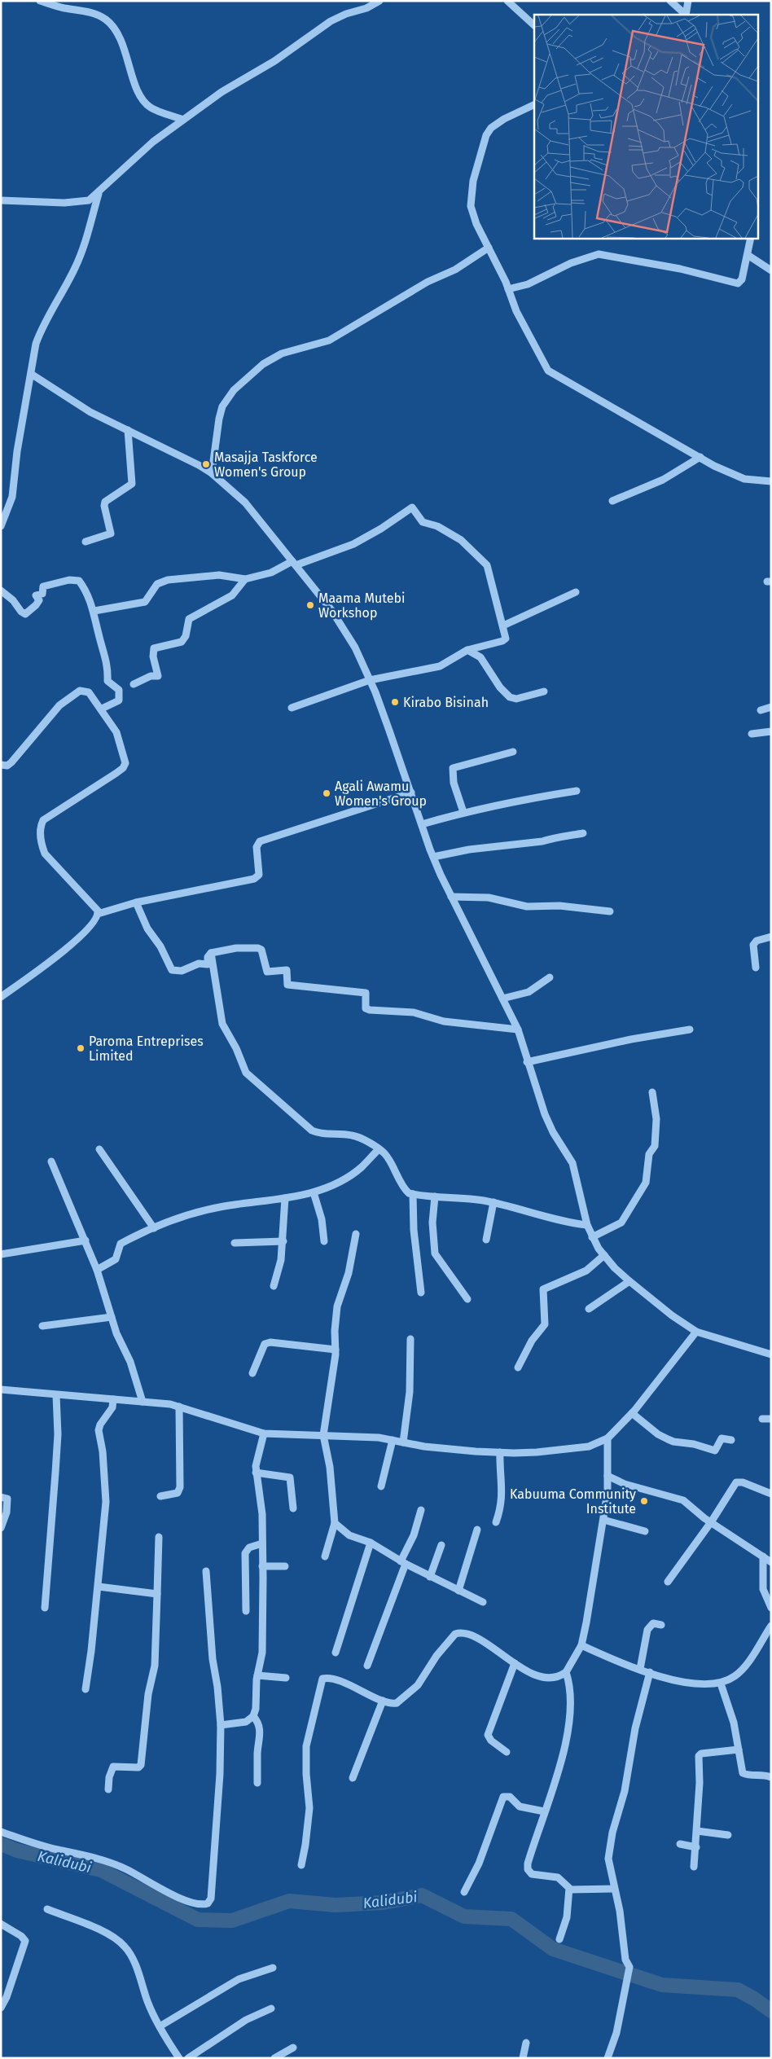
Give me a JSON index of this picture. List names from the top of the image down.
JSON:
{
  "water": ["Kalidubi"],
  "places": [
    "Masajja Taskforce Women's Group",
    "Maama Mutebi Workshop",
    "Kirabo Bisinah",
    "Agali Awamu Women's Group",
    "Paroma Entreprises Limited",
    "Kabuuma Community Institute"
  ]
}
